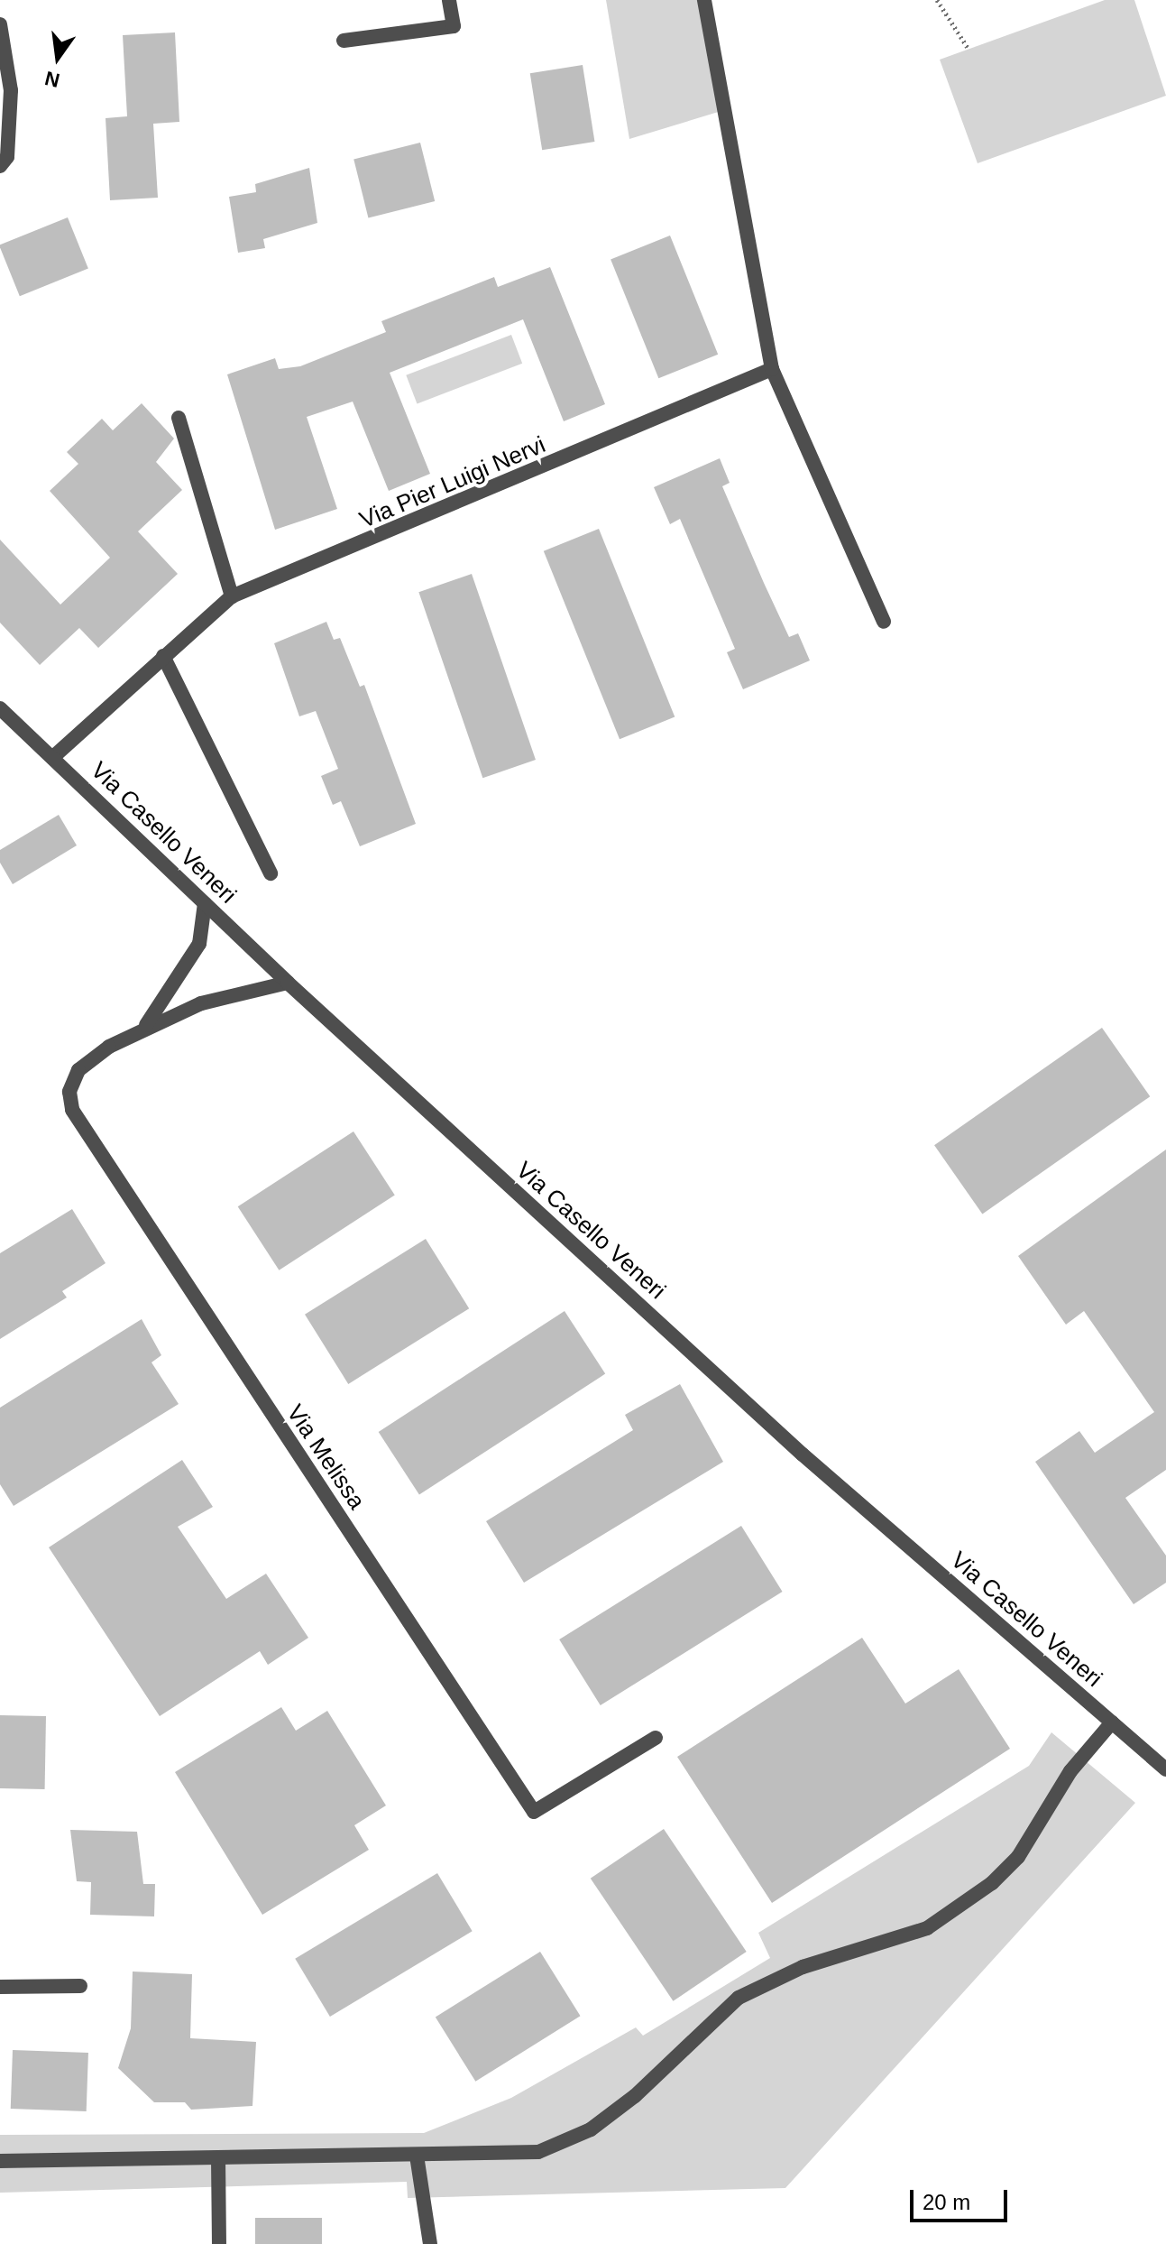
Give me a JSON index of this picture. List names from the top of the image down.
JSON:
{
  "streets": {
    "street": ["Via Pier Luigi Nervi", "Via Casello Veneri", "Via Melissa"]
  },
  "crossings": [
    ["Via Pier Luigi Nervi", "Via Casello Veneri"],
    ["Via Casello Veneri", "Via Melissa"]
  ],
  "scale_bar": "20 m",
  "north": "bottom"
}
